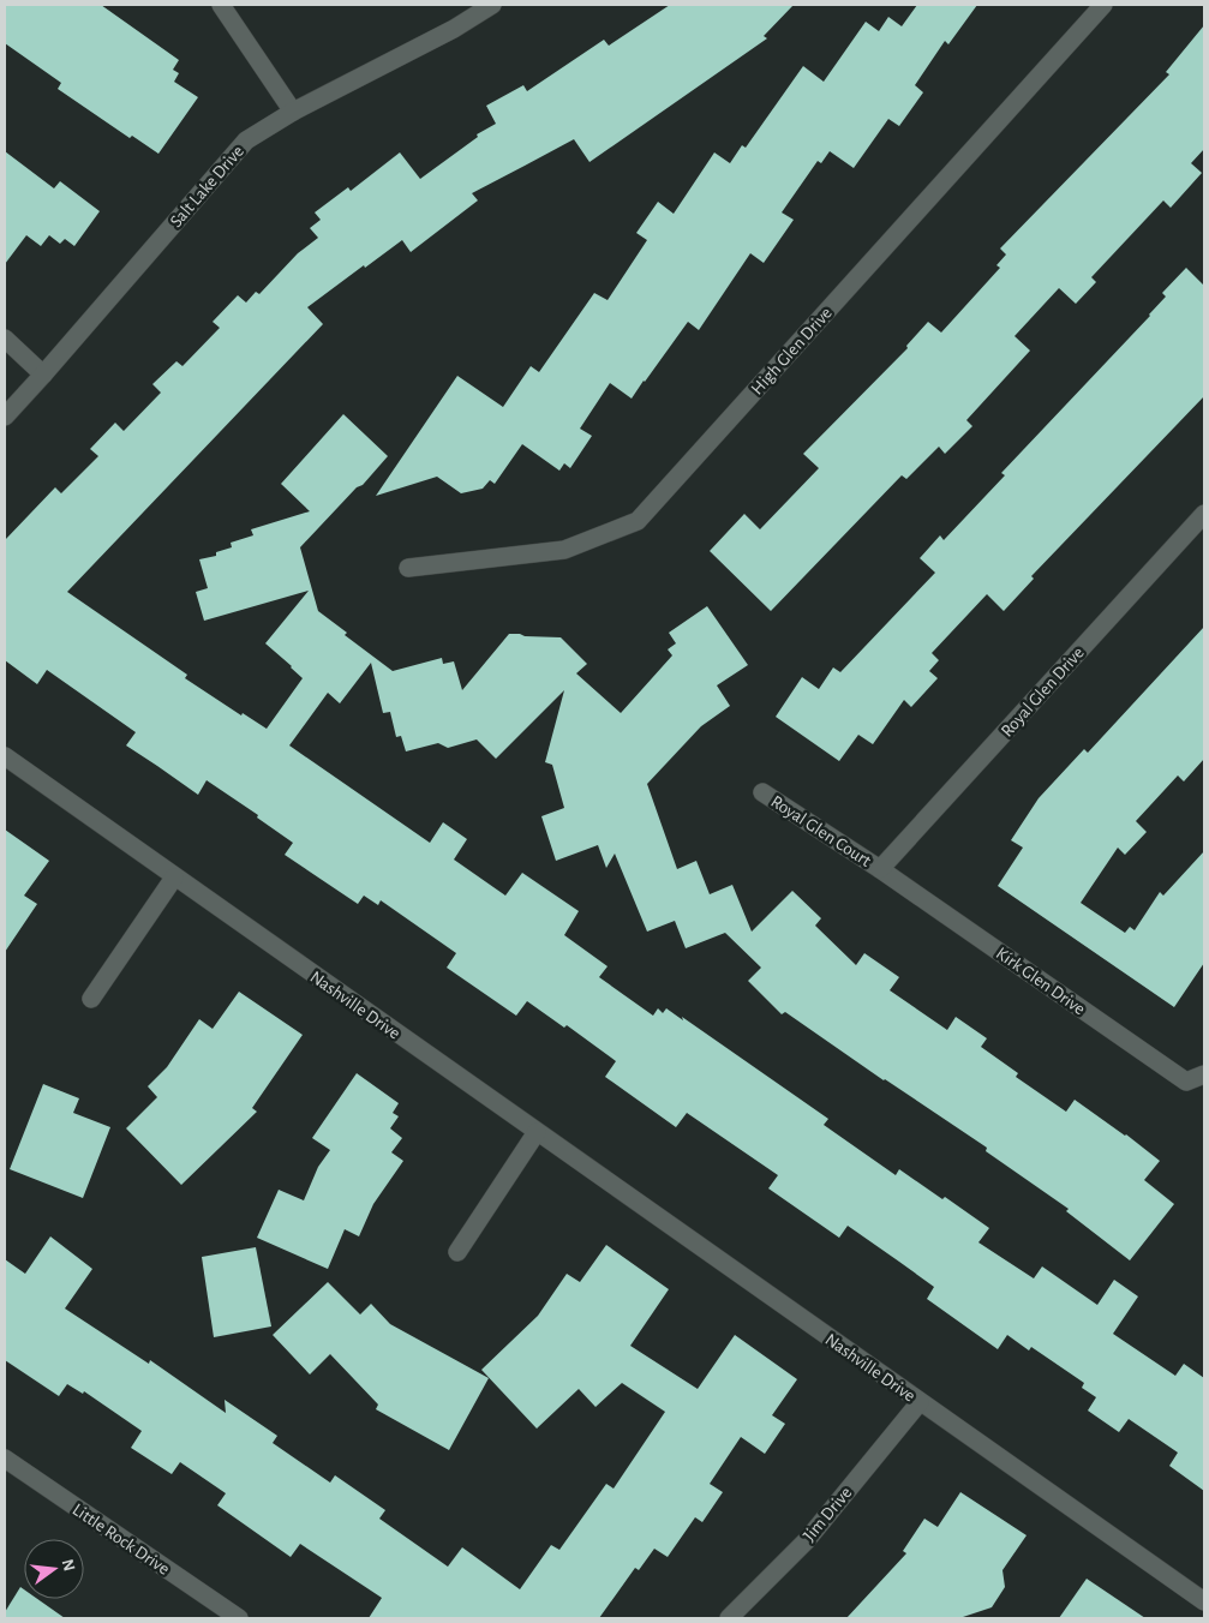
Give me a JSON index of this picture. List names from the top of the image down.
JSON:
{
  "streets": {
    "street": [
      "Salt Lake Drive",
      "High Glen Drive",
      "Royal Glen Drive",
      "Royal Glen Court",
      "Kirk Glen Drive",
      "Nashville Drive",
      "Jim Drive",
      "Little Rock Drive"
    ]
  },
  "crossings": [
    ["Royal Glen Drive", "Royal Glen Court"],
    ["Royal Glen Drive", "Kirk Glen Drive"],
    ["Royal Glen Court", "Kirk Glen Drive"],
    ["Nashville Drive", "Jim Drive"]
  ],
  "north": "right"
}
